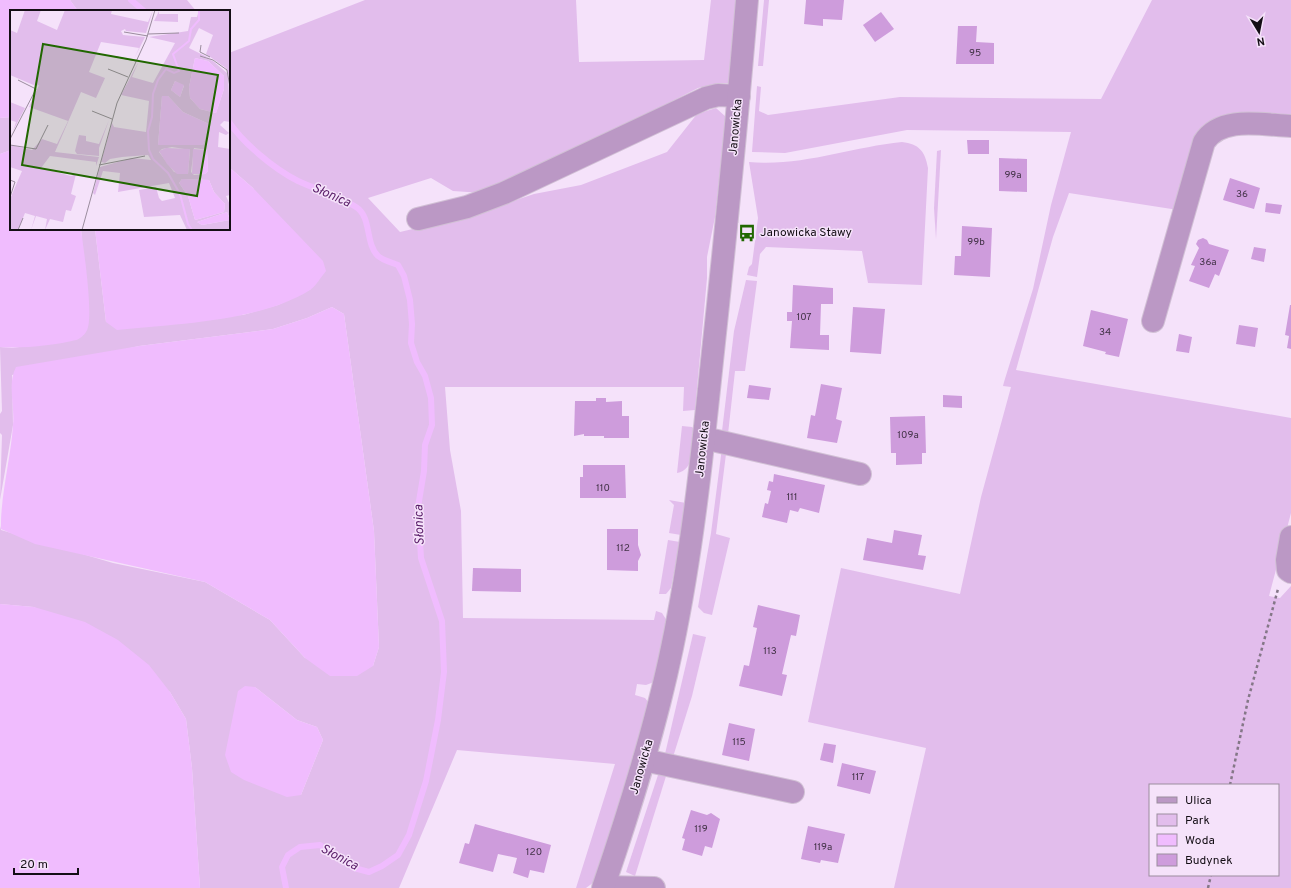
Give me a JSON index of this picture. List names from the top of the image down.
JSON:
{
  "streets": {
    "street": ["Janowicka"]
  },
  "water": ["Słonica"],
  "places": {
    "bus stop": ["Janowicka Stawy"]
  },
  "house_numbers": [
    "95",
    "99a",
    "36",
    "99b",
    "36a",
    "107",
    "34",
    "109a",
    "110",
    "111",
    "112",
    "113",
    "115",
    "117",
    "119",
    "119a",
    "120"
  ],
  "legend": [
    "Ulica",
    "Park",
    "Woda",
    "Budynek"
  ],
  "scale_bar": "20 m",
  "north": "bottom"
}
